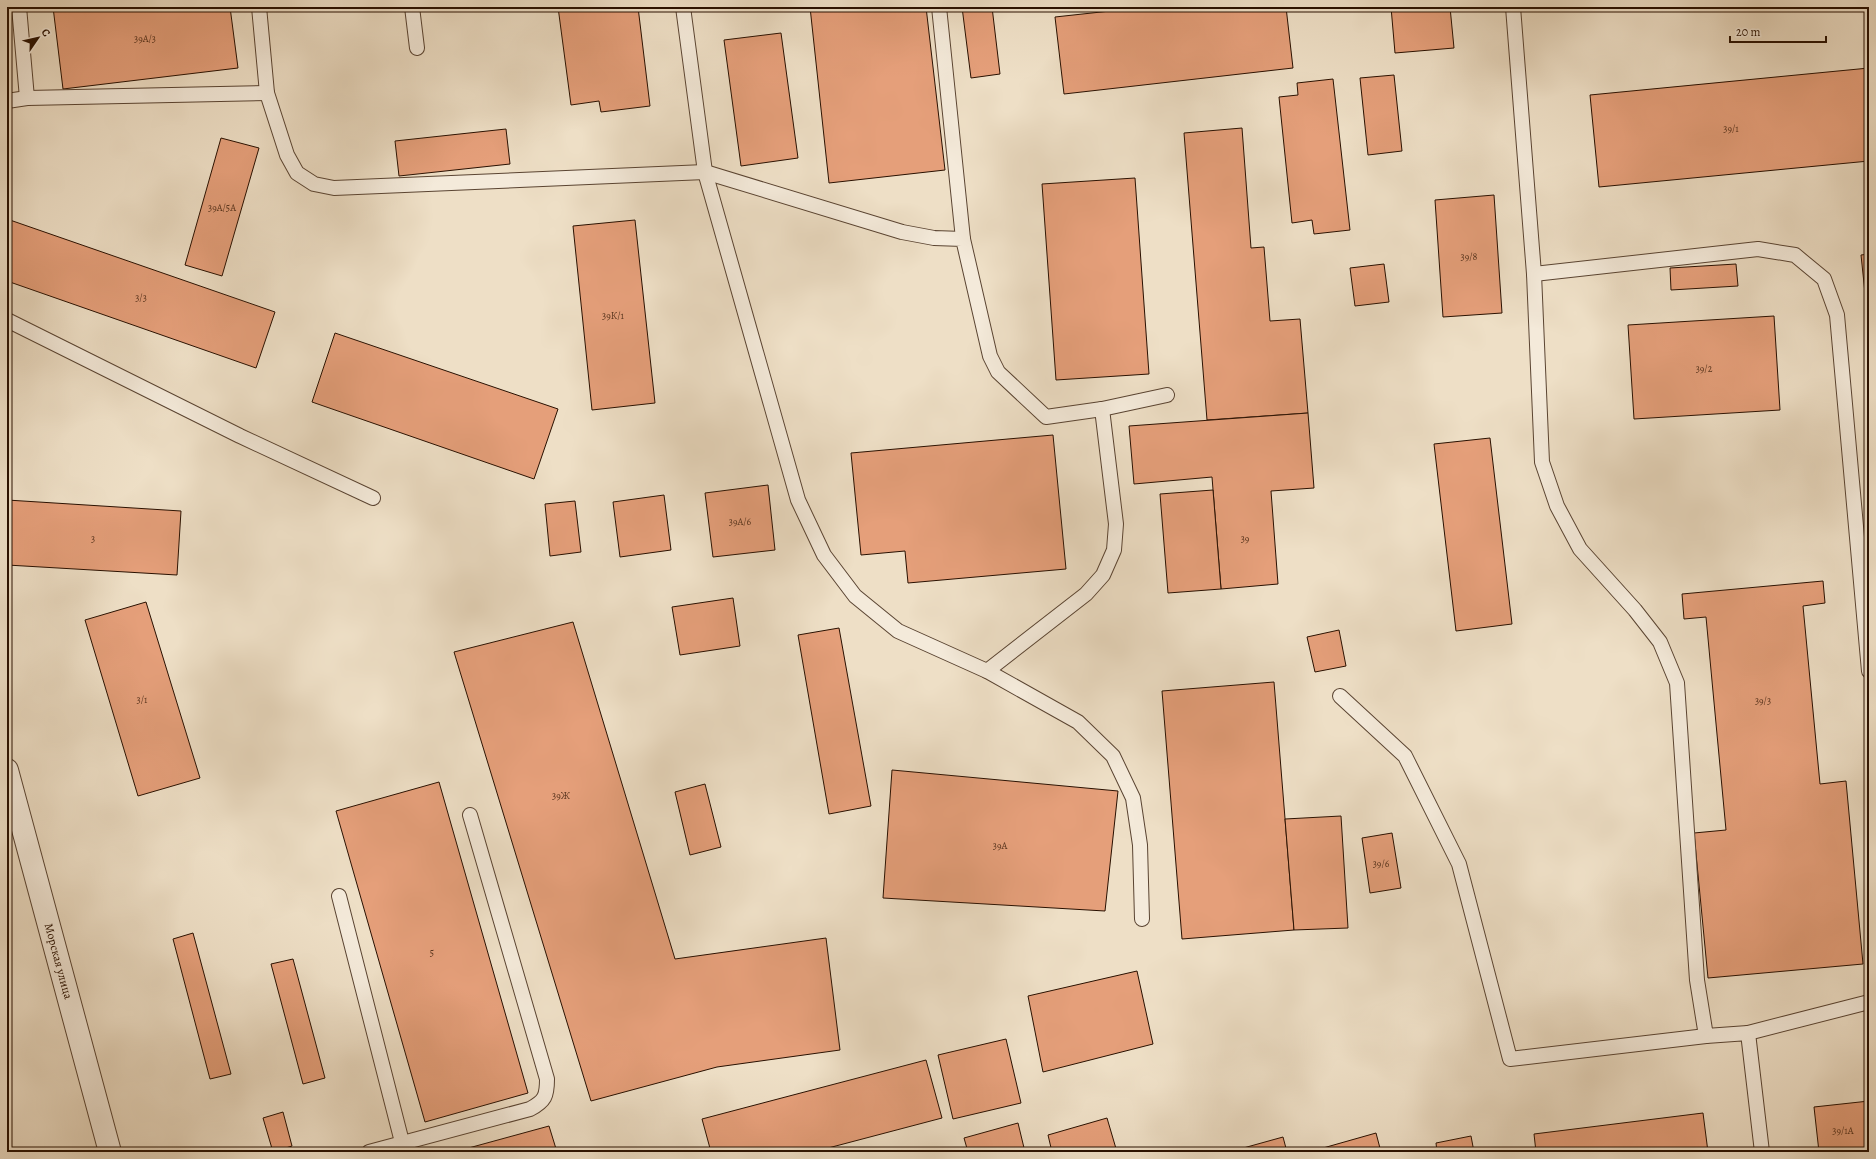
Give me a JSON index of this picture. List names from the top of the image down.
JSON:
{
  "streets": {
    "street": ["Морская улица"]
  },
  "house_numbers": [
    "39А/3",
    "39/1",
    "39А/5А",
    "39/8",
    "3/3",
    "39К/1",
    "39/2",
    "39А/6",
    "3",
    "39",
    "3/1",
    "39/3",
    "39Ж",
    "39А",
    "39/6",
    "5",
    "39/1А"
  ],
  "scale_bar": "20 m",
  "north": "top right"
}
